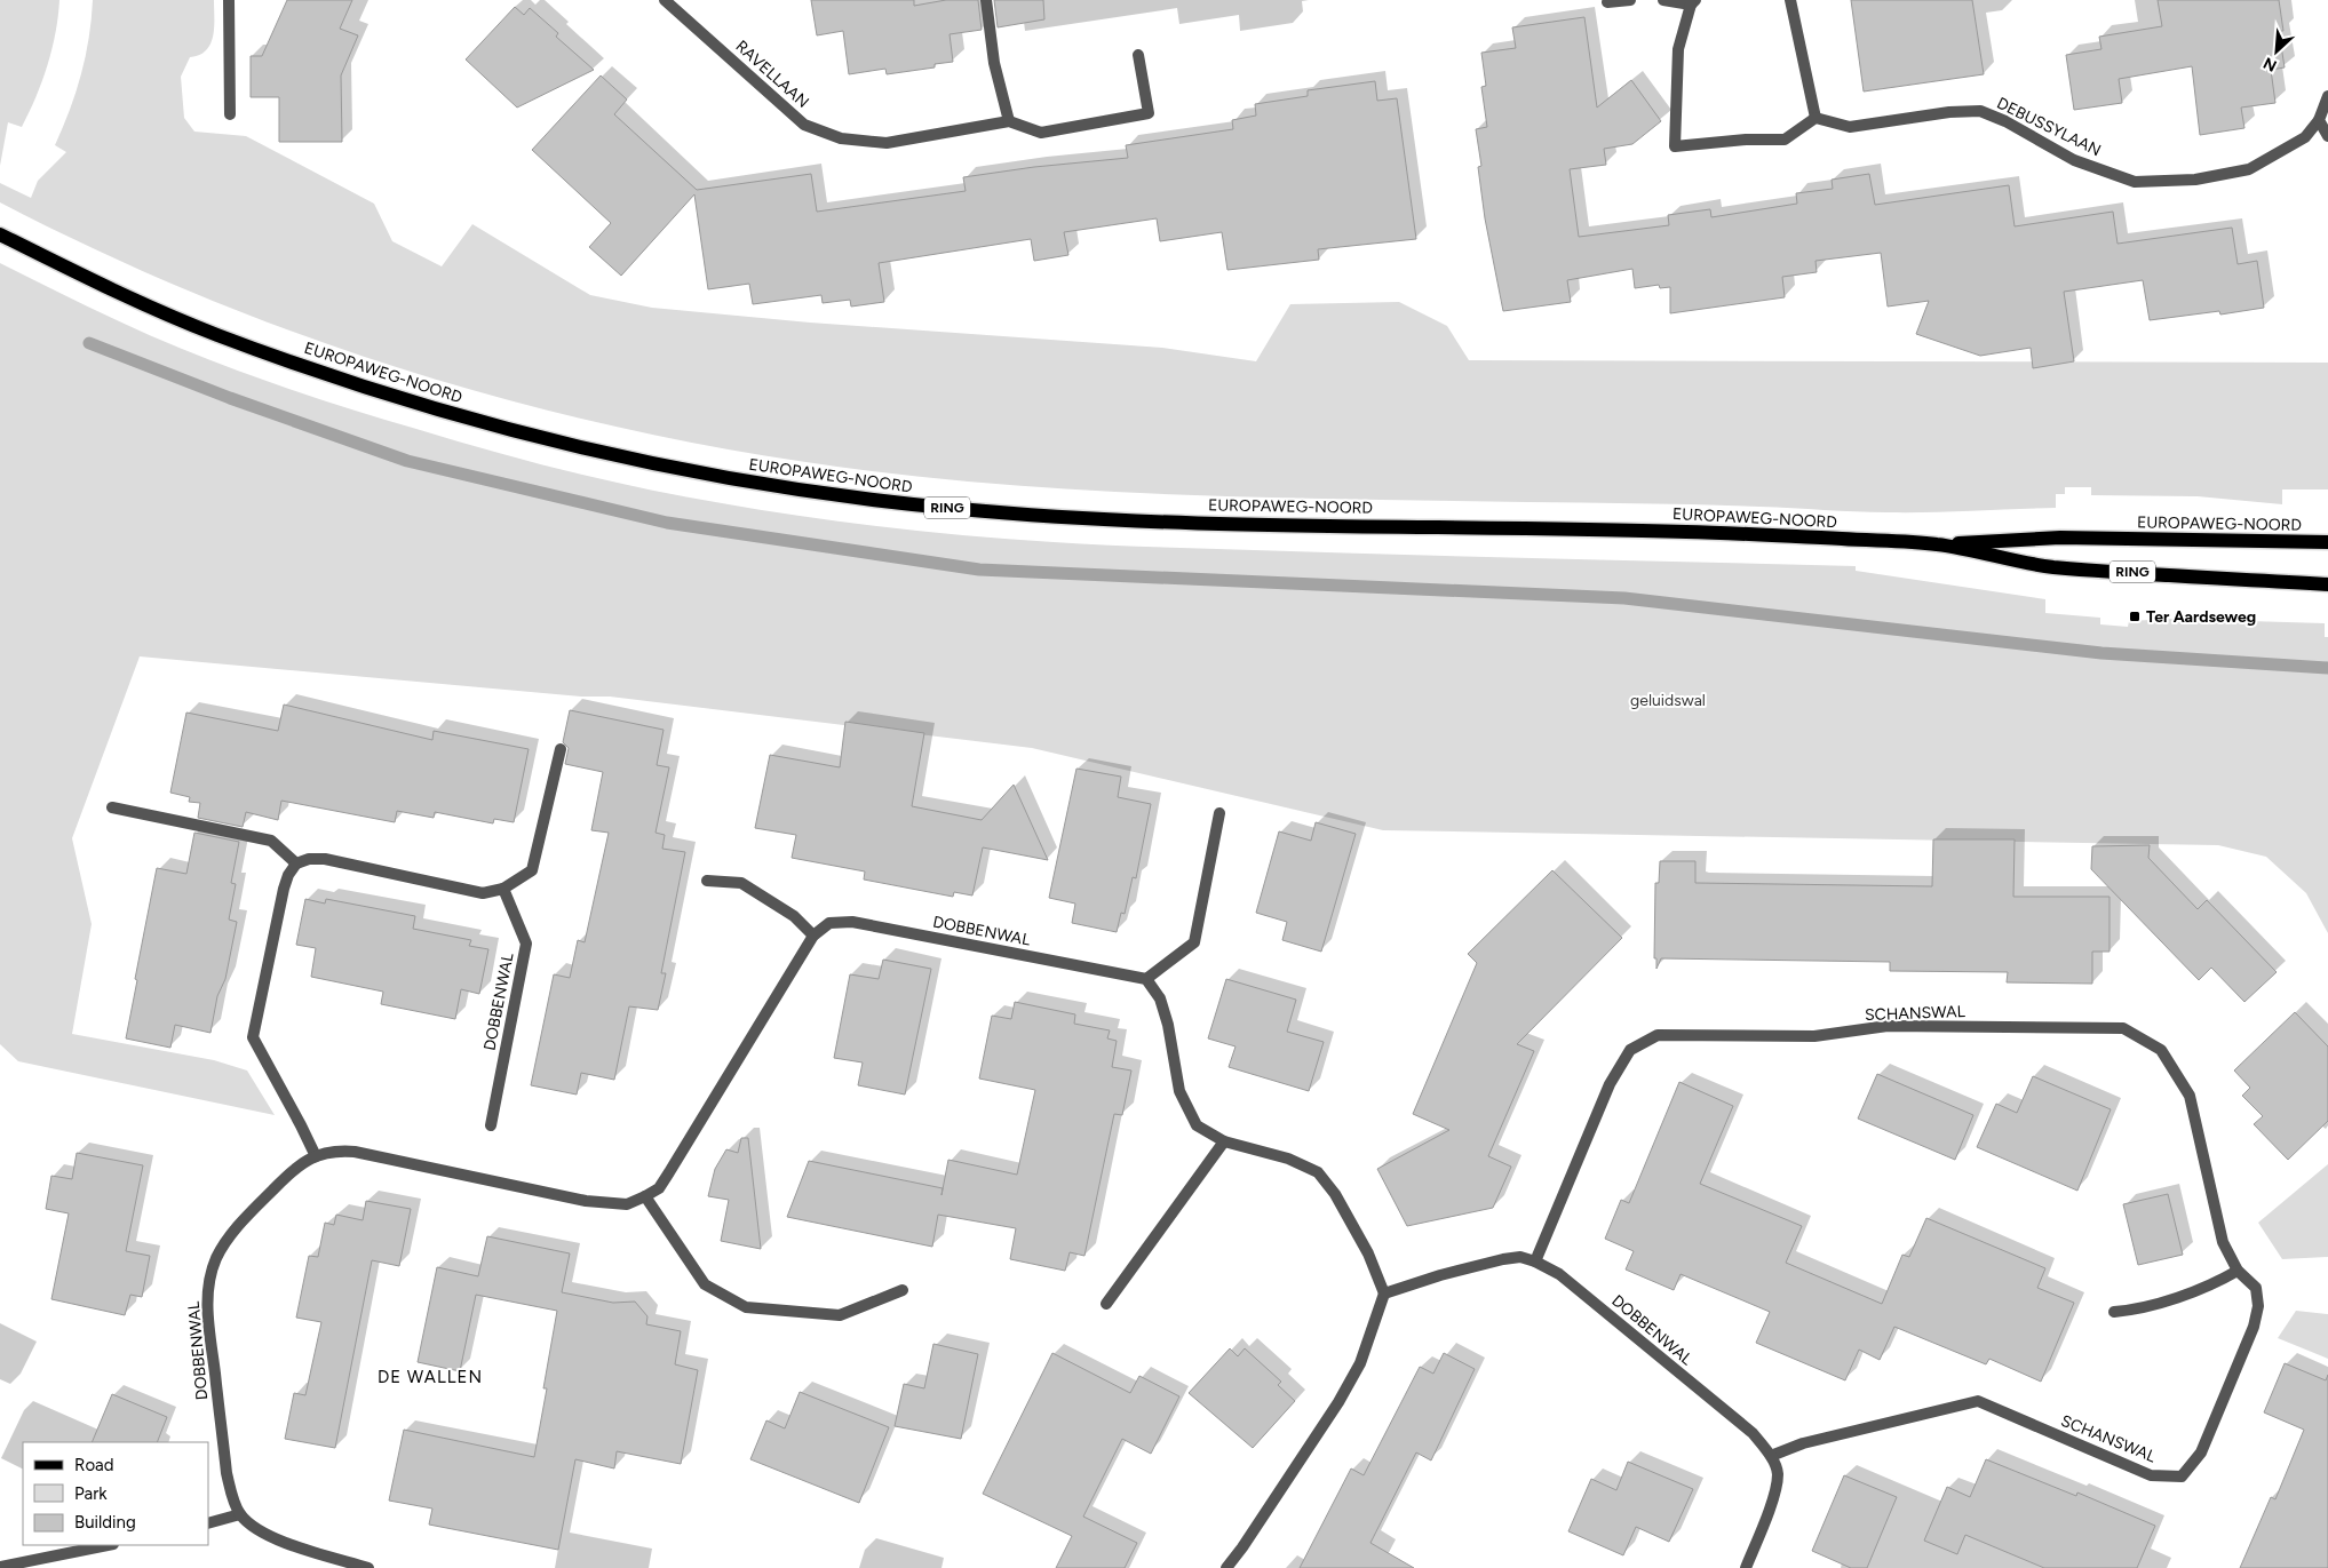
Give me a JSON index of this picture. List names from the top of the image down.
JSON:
{
  "streets": {
    "main road": ["EUROPAWEG-NOORD", "RING"],
    "street": [
      "RAVELLAAN",
      "DEBUSSYLAAN",
      "DOBBENWAL",
      "SCHANSWAL"
    ]
  },
  "crossings": [
    ["DOBBENWAL", "SCHANSWAL"]
  ],
  "districts": ["DE WALLEN"],
  "parks": ["geluidswal"],
  "places": {
    "transit": ["Ter Aardseweg"]
  },
  "legend": ["Road", "Park", "Building"],
  "north": "bottom left"
}
